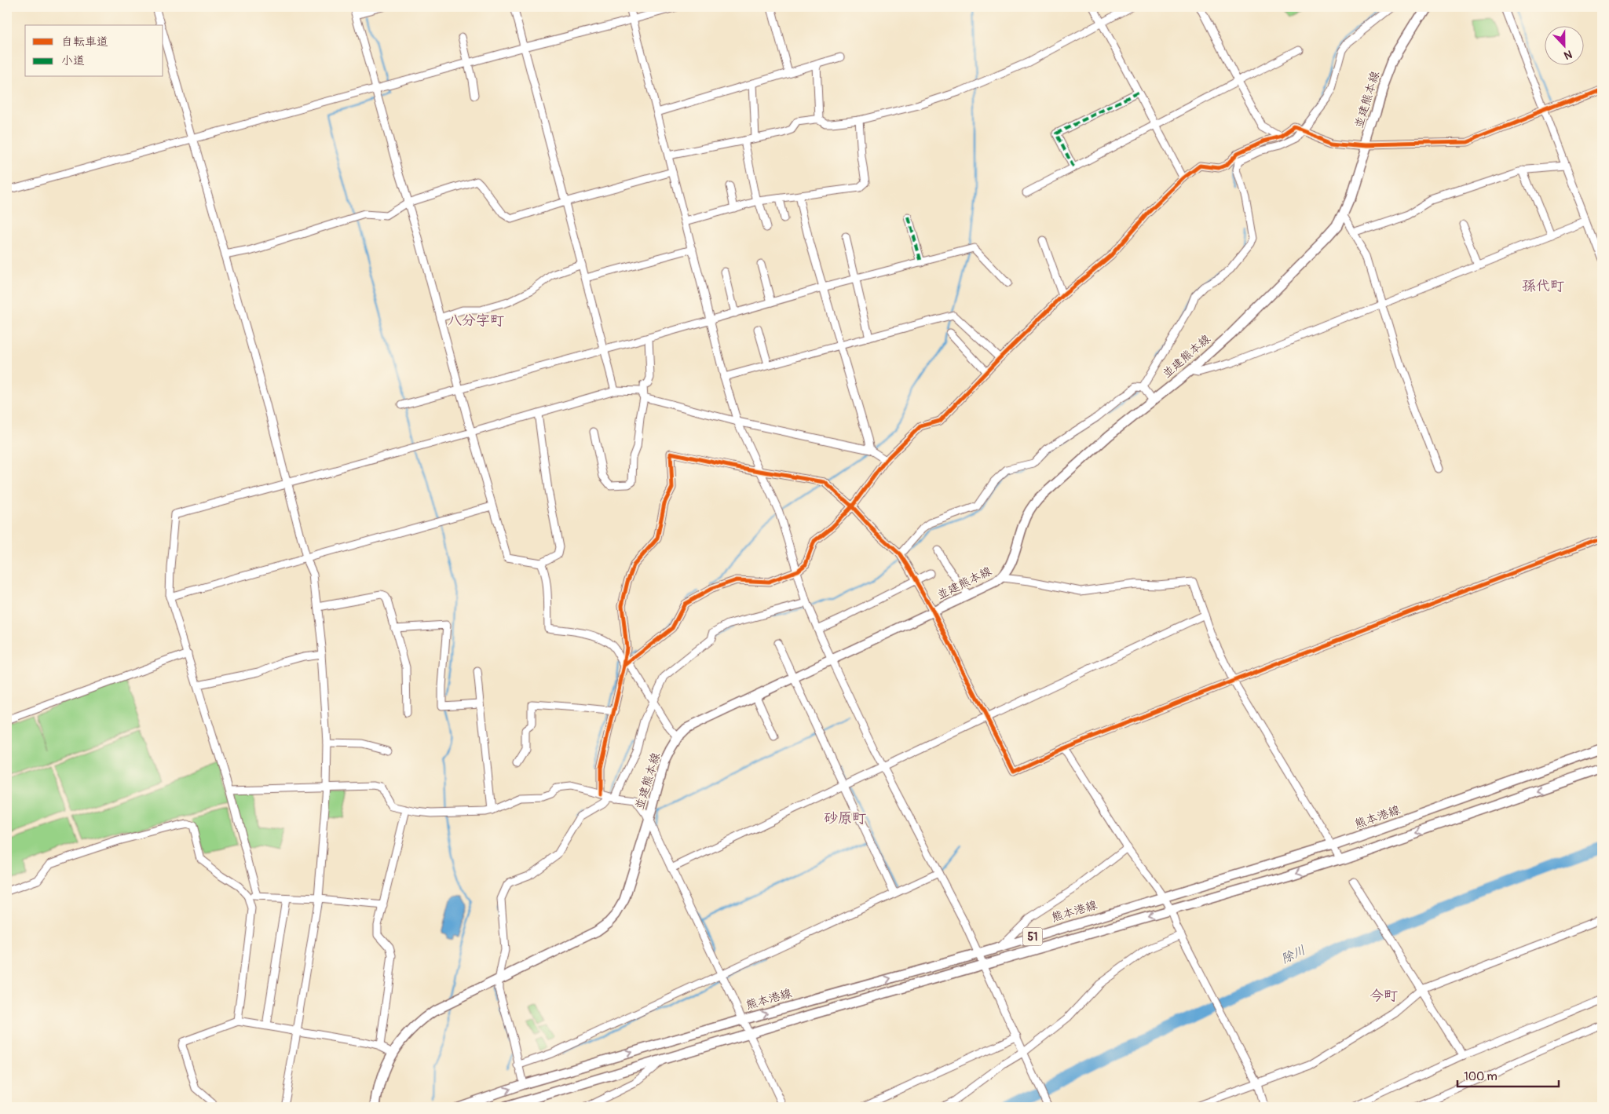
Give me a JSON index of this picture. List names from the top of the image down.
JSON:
{
  "streets": {
    "main road": ["並建熊本線", "熊本港線", "51"]
  },
  "districts": [
    "孫代町",
    "八分字町",
    "砂原町",
    "今町"
  ],
  "water": ["除川"],
  "legend": ["自転車道", "小道"],
  "scale_bar": "100 m",
  "north": "bottom"
}
